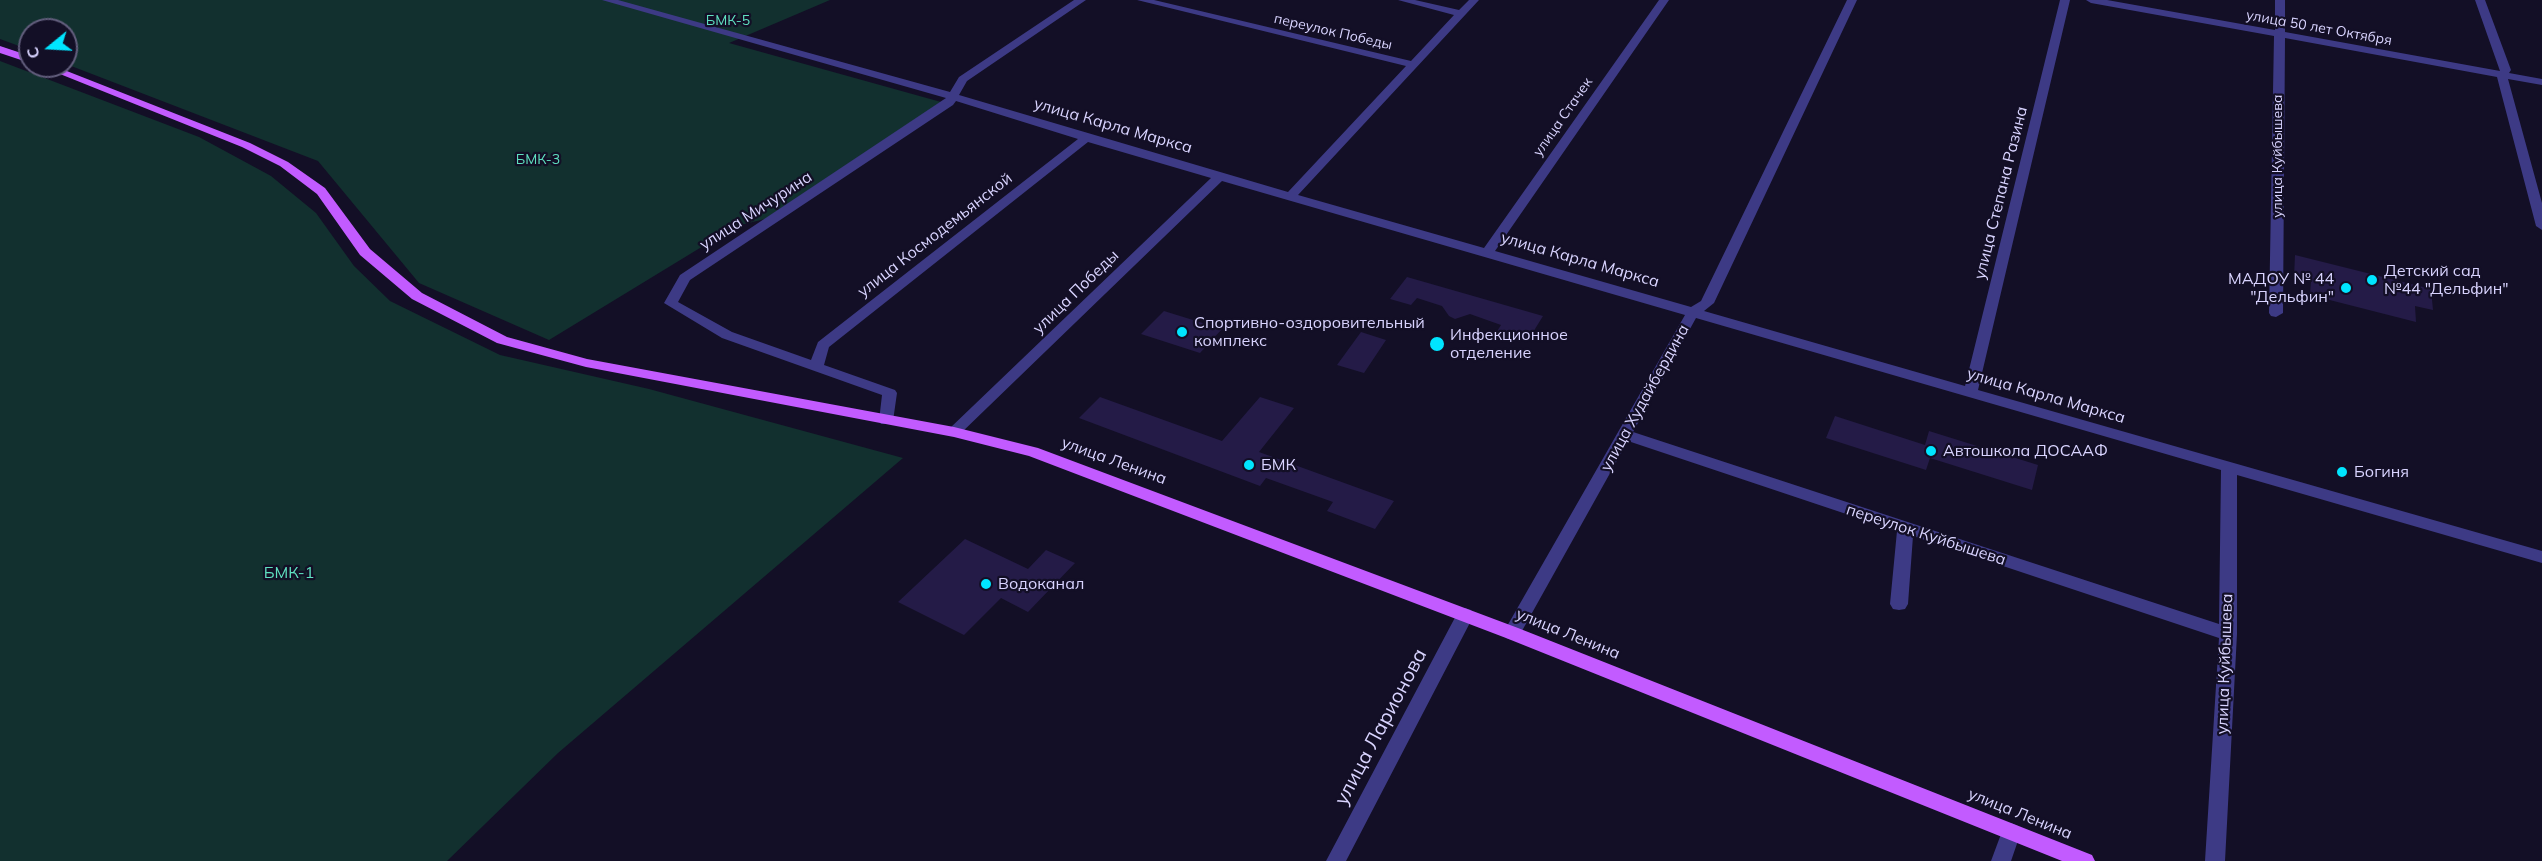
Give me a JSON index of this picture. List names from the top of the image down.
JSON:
{
  "streets": {
    "main road": ["улица Ленина"],
    "street": [
      "улица 50 лет Октября",
      "переулок Победы",
      "улица Стачек",
      "улица Карла Маркса",
      "улица Куйбышева",
      "улица Степана Разина",
      "улица Мичурина",
      "улица Космодемьянской",
      "улица Победы",
      "улица Худайбердина",
      "переулок Куйбышева",
      "улица Ларионова"
    ]
  },
  "crossings": [
    ["улица 50 лет Октября", "улица Куйбышева"],
    ["улица Стачек", "улица Карла Маркса"],
    ["улица Карла Маркса", "улица Куйбышева"],
    ["улица Карла Маркса", "улица Степана Разина"],
    ["улица Карла Маркса", "улица Мичурина"],
    ["улица Карла Маркса", "улица Космодемьянской"],
    ["улица Карла Маркса", "улица Победы"],
    ["улица Карла Маркса", "улица Худайбердина"],
    ["улица Куйбышева", "переулок Куйбышева"],
    ["улица Мичурина", "улица Космодемьянской"],
    ["улица Мичурина", "улица Ленина"],
    ["улица Победы", "улица Ленина"],
    ["улица Худайбердина", "улица Ленина"],
    ["улица Худайбердина", "переулок Куйбышева"],
    ["улица Ленина", "улица Ларионова"]
  ],
  "parks": ["БМК-5", "БМК-3", "БМК-1"],
  "places": [
    "Детский сад №44 \"Дельфин\"",
    "МАДОУ № 44 \"Дельфин\"",
    "Спортивно-оздоровительный комплекс",
    "Инфекционное отделение",
    "Автошкола ДОСААФ",
    "БМК",
    "Богиня",
    "Водоканал"
  ],
  "north": "left"
}
